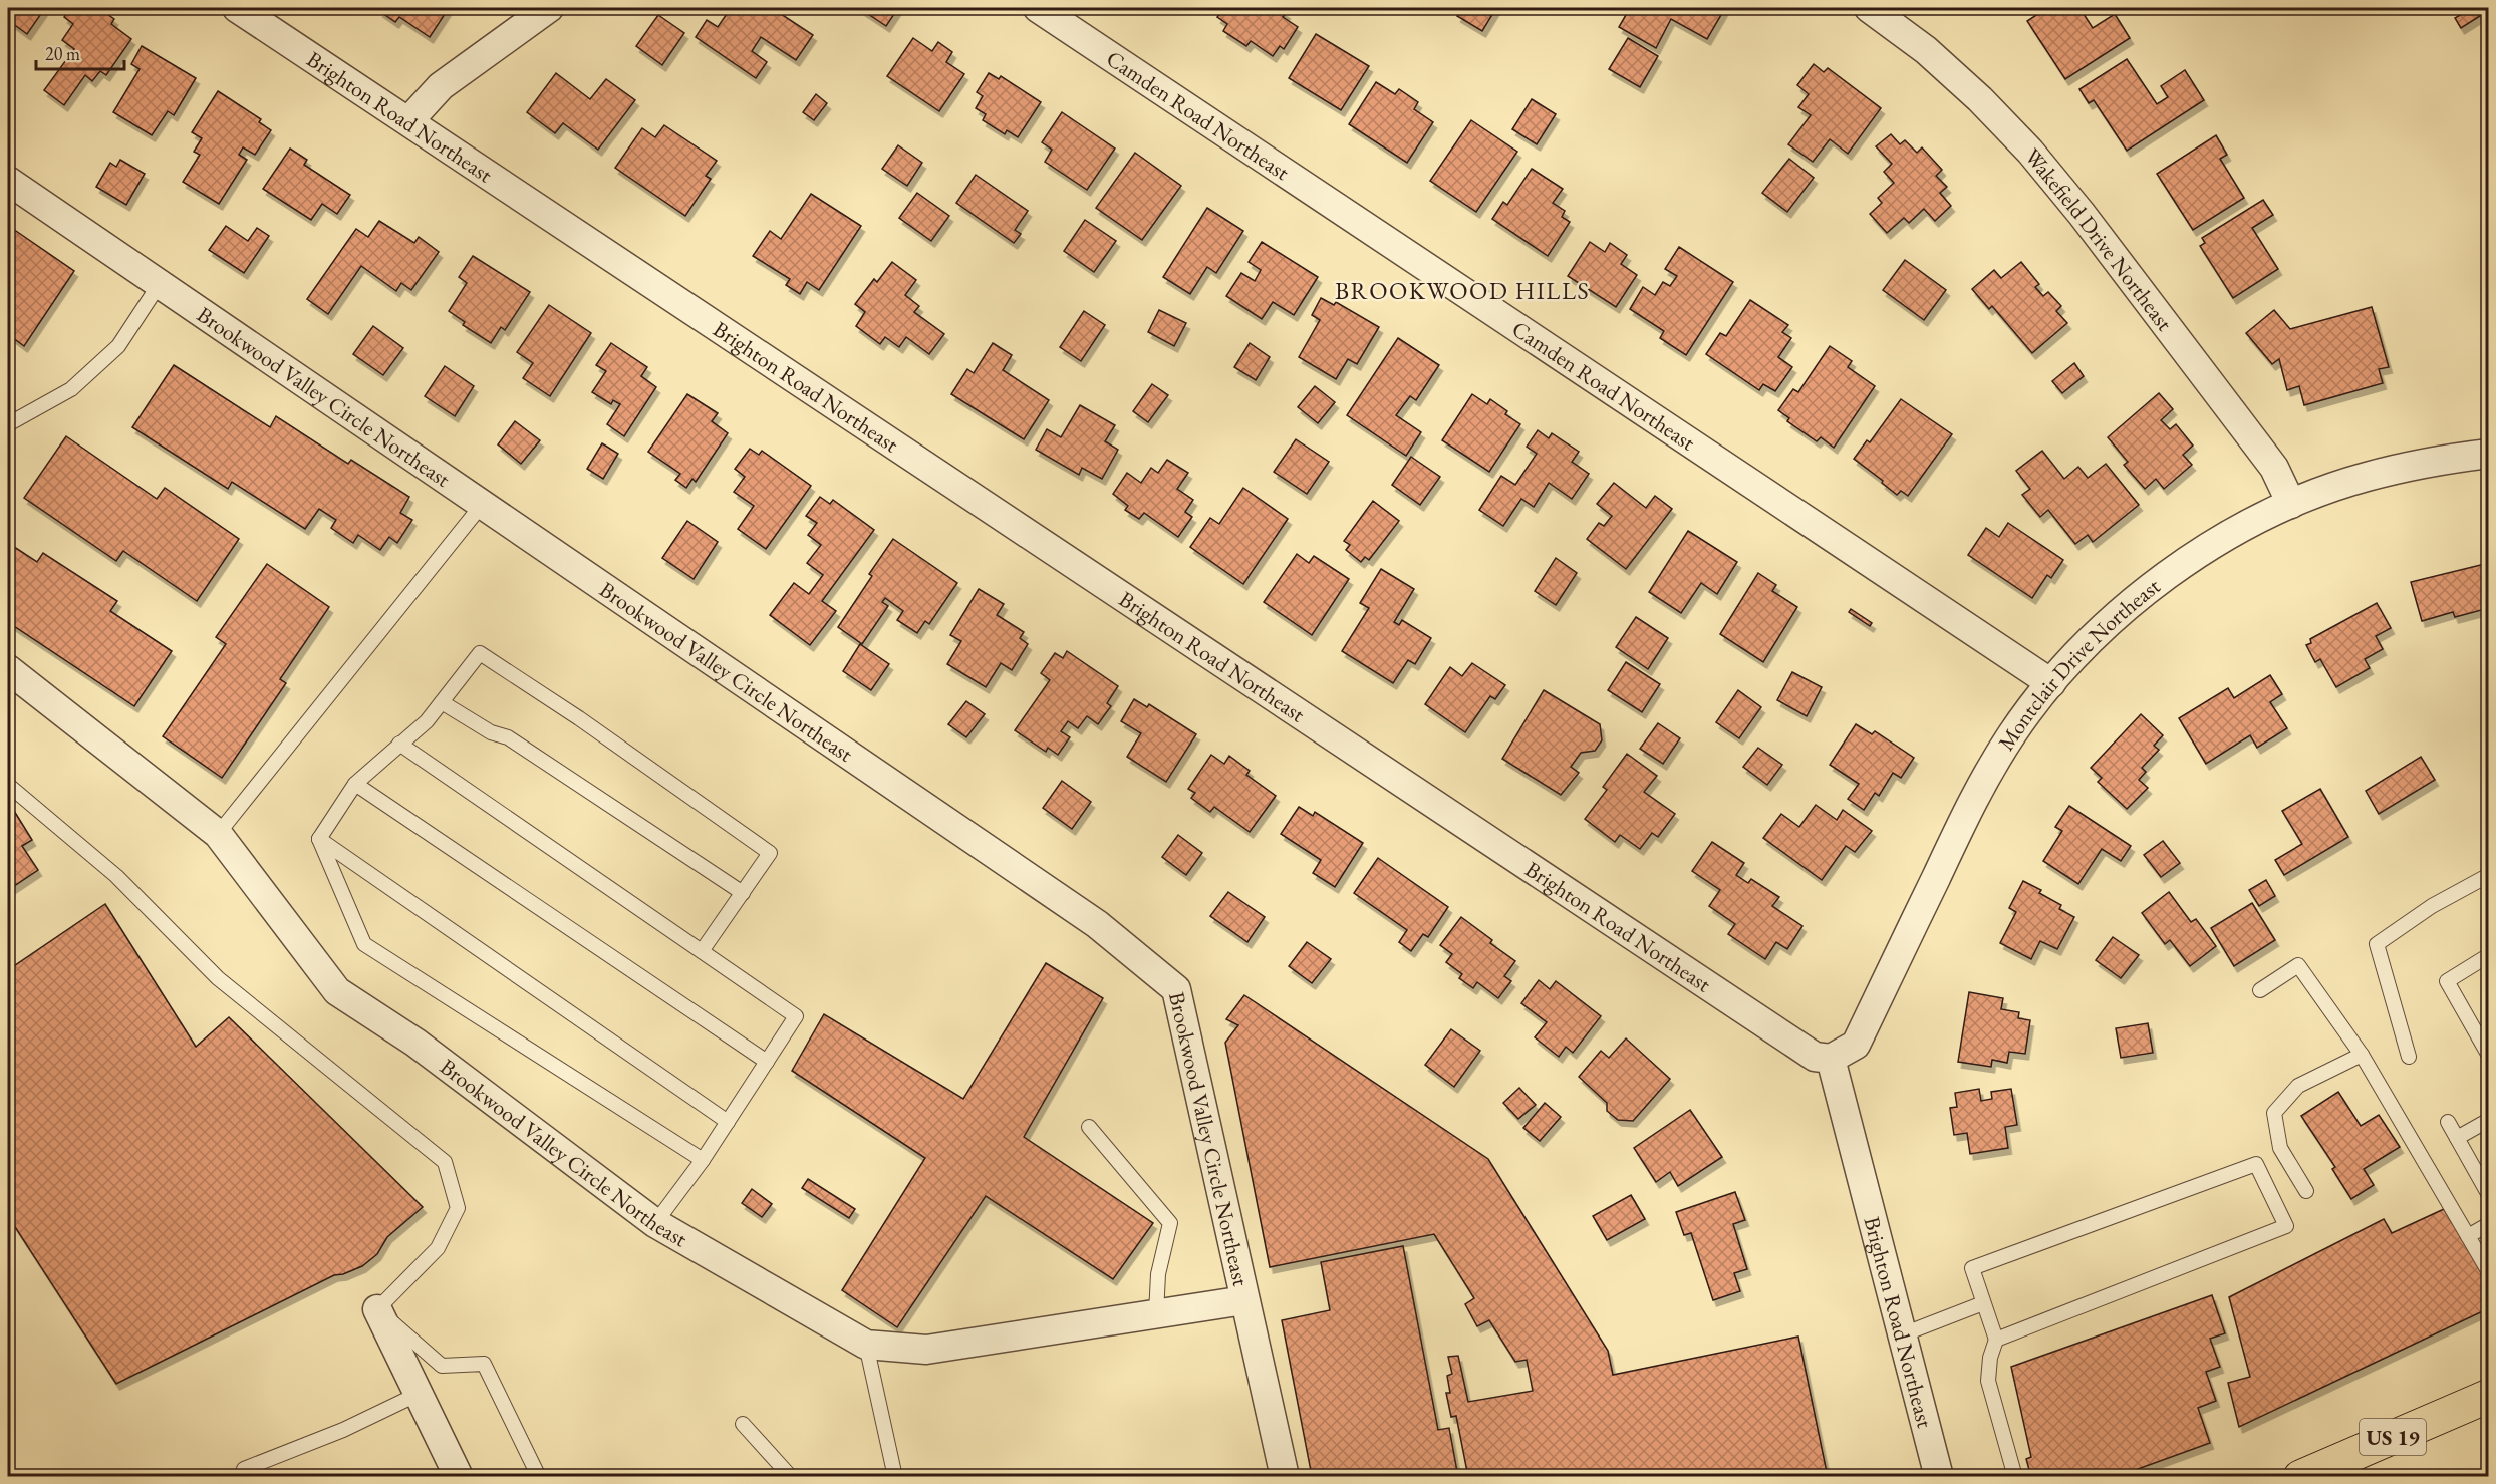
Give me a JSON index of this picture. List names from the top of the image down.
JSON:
{
  "streets": {
    "highway": ["US 19"],
    "street": [
      "Camden Road Northeast",
      "Brighton Road Northeast",
      "Wakefield Drive Northeast",
      "Brookwood Valley Circle Northeast",
      "Montclair Drive Northeast"
    ]
  },
  "crossings": [
    ["Camden Road Northeast", "Montclair Drive Northeast"],
    ["Brighton Road Northeast", "Montclair Drive Northeast"],
    ["Wakefield Drive Northeast", "Montclair Drive Northeast"]
  ],
  "districts": ["BROOKWOOD HILLS"],
  "scale_bar": "20 m"
}
